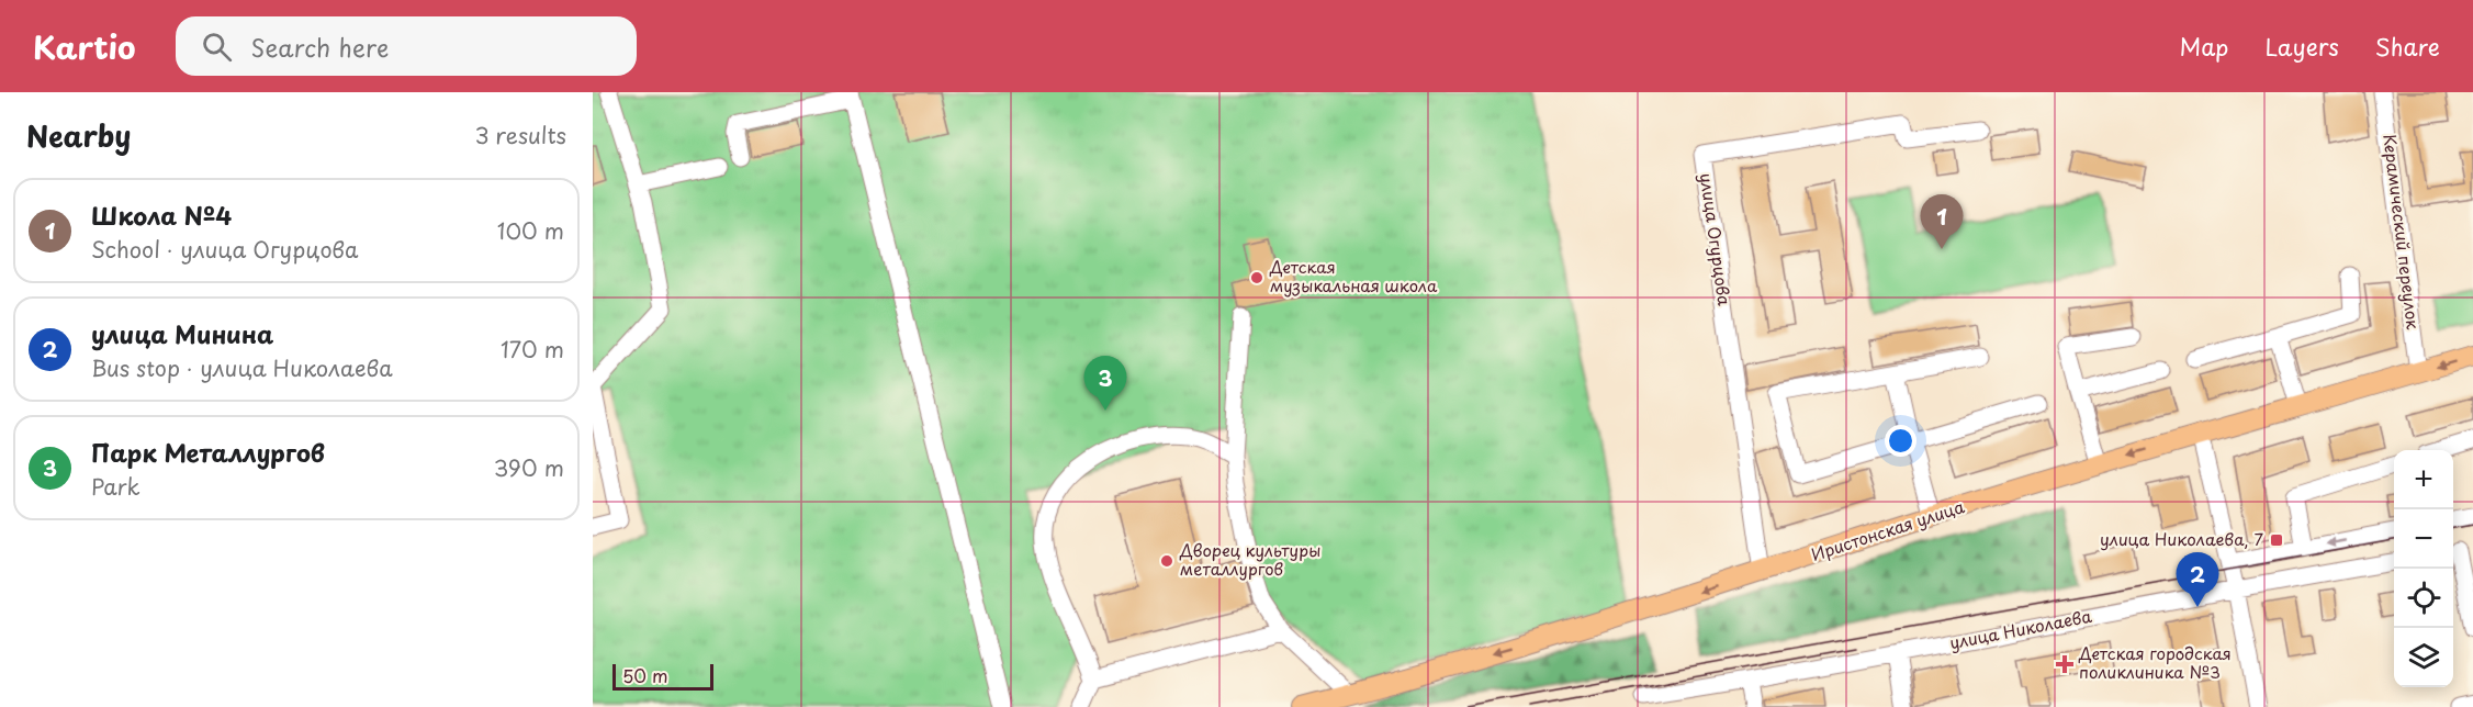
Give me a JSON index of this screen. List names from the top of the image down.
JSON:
{
  "streets": {
    "main road": ["Иристонская улица"],
    "street": ["Керамический переулок", "улица Огурцова", "улица Николаева"]
  },
  "crossings": [
    ["Керамический переулок", "Иристонская улица"],
    ["улица Огурцова", "Иристонская улица"]
  ],
  "one_way": ["Иристонская улица"],
  "places": {
    "other": ["Детская музыкальная школа", "Дворец культуры металлургов"],
    "transit": ["улица Николаева, 7"],
    "health": ["Детская городская поликлиника №3"]
  },
  "scale_bar": "50 m",
  "page": {
    "header": "Kartio",
    "search": "Search here",
    "nav": ["Map", "Layers", "Share"],
    "heading": ["Nearby", "3 results"],
    "list": [
      {
        "mark": "1",
        "name": "Школа №4",
        "note": "School · улица Огурцова",
        "value": "100 m"
      },
      {
        "mark": "2",
        "name": "улица Минина",
        "note": "Bus stop · улица Николаева",
        "value": "170 m"
      },
      {
        "mark": "3",
        "name": "Парк Металлургов",
        "note": "Park",
        "value": "390 m"
      }
    ],
    "pins": ["1", "3", "2"],
    "map_buttons": ["+", "−"],
    "scale": "50 m"
  }
}
